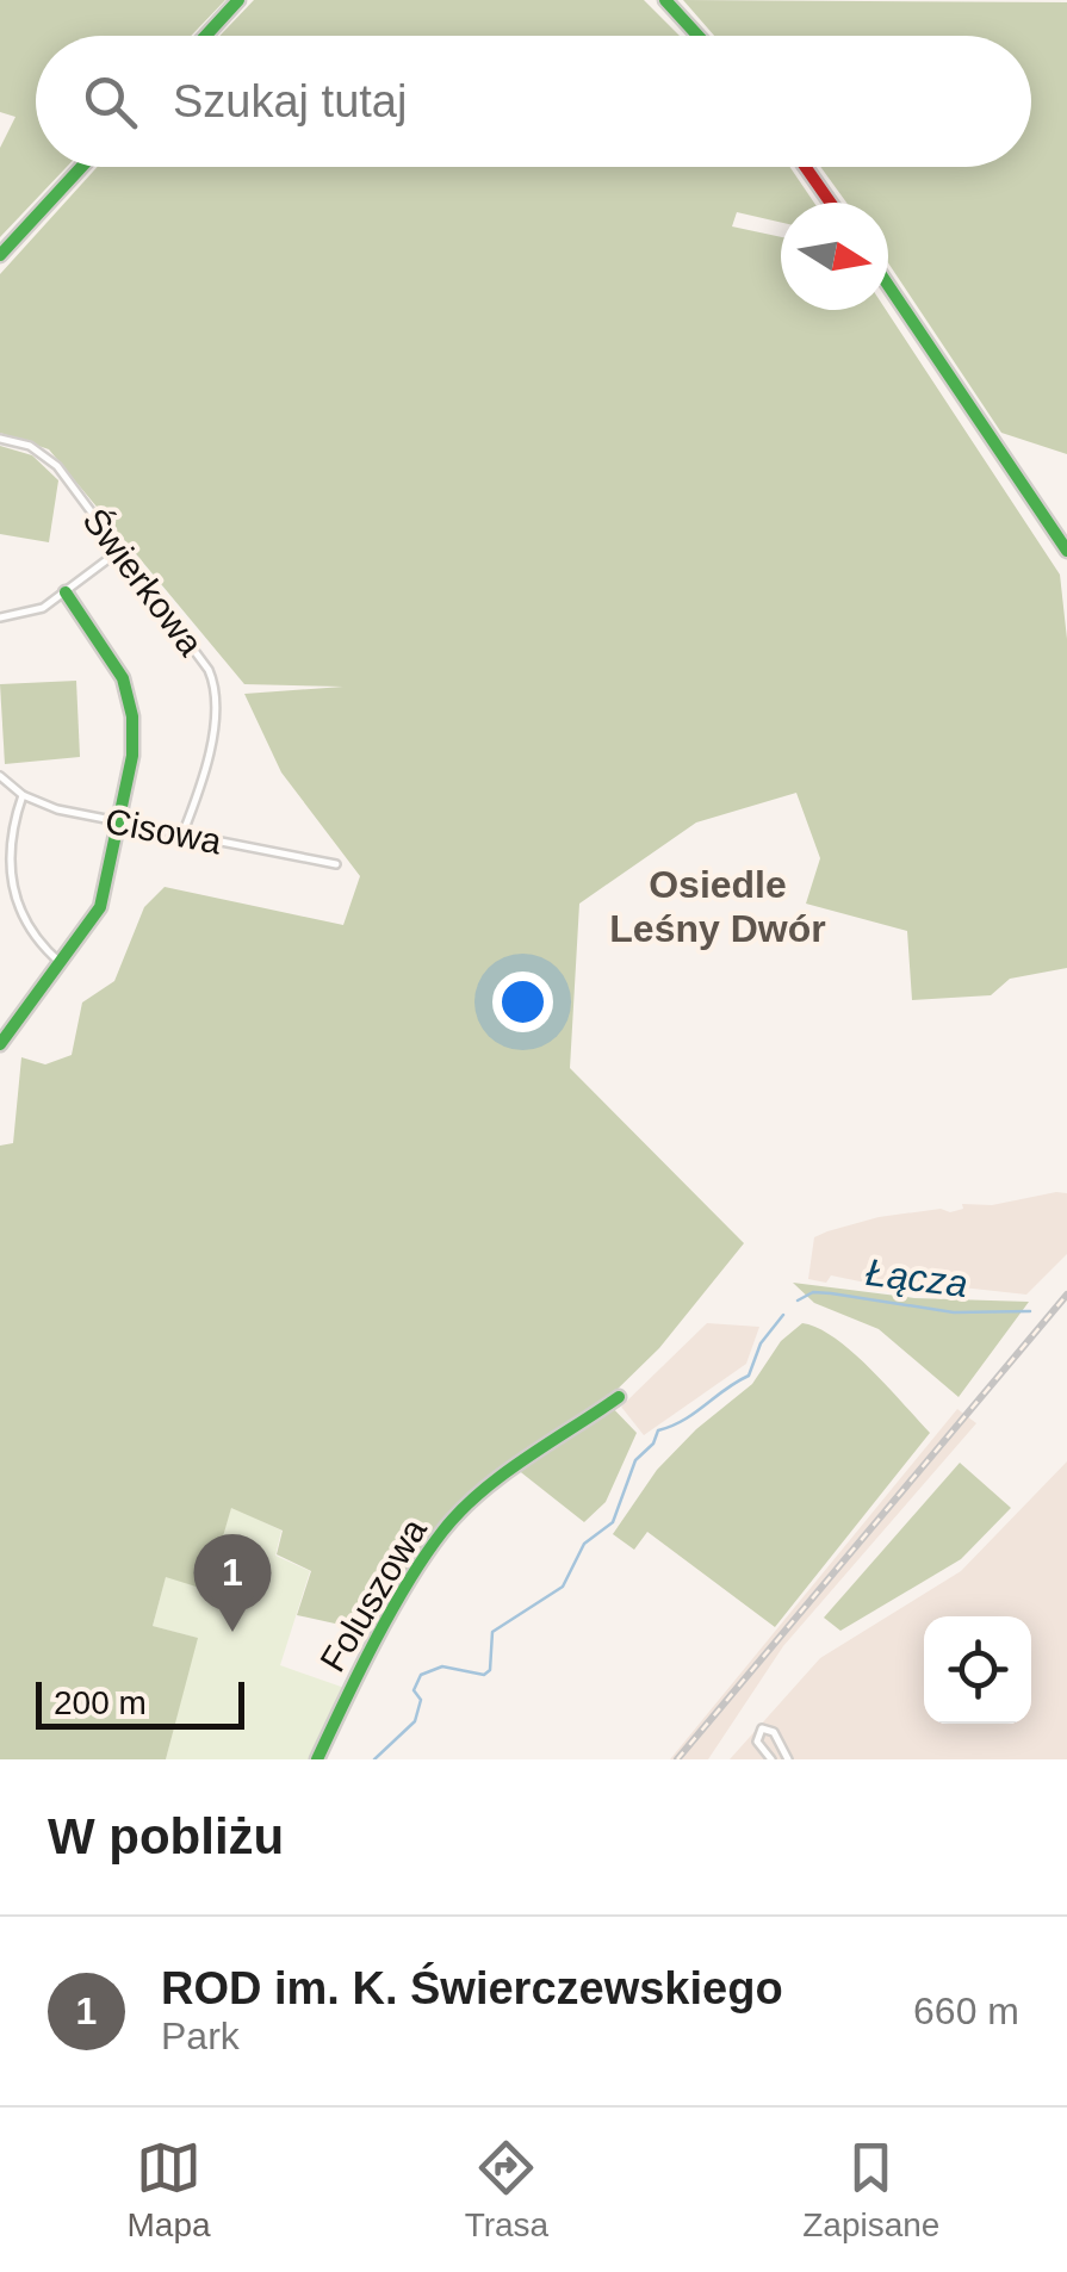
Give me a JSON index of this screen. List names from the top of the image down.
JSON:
{
  "streets": {
    "street": ["Świerkowa", "Cisowa", "Foluszowa"]
  },
  "crossings": [
    ["Świerkowa", "Cisowa"]
  ],
  "districts": ["Osiedle Leśny Dwór"],
  "water": ["Łącza"],
  "scale_bar": "200 m",
  "north": "right",
  "page": {
    "search": "Szukaj tutaj",
    "pins": "1",
    "scale": "200 m",
    "heading": "W pobliżu",
    "list": [
      {
        "mark": "1",
        "name": "ROD im. K. Świerczewskiego",
        "note": "Park",
        "value": "660 m"
      }
    ],
    "nav": ["Mapa", "Trasa", "Zapisane"]
  }
}
